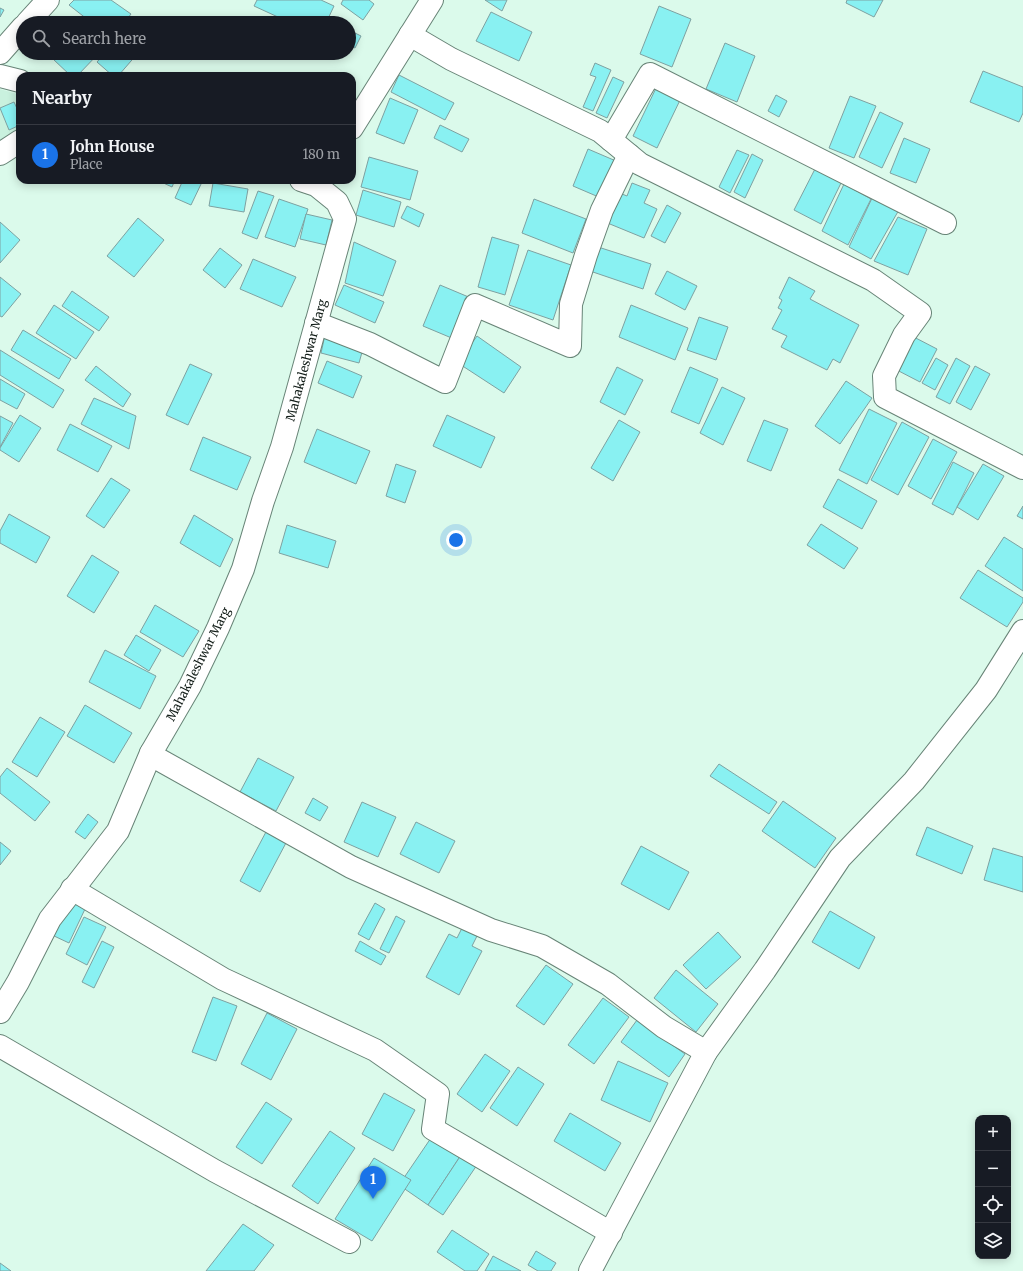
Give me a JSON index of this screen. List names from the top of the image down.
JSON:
{
  "streets": {
    "street": ["Mahakaleshwar Marg"]
  },
  "page": {
    "search": "Search here",
    "heading": "Nearby",
    "list": [
      {
        "mark": "1",
        "name": "John House",
        "note": "Place",
        "value": "180 m"
      }
    ],
    "map_buttons": ["+", "−"],
    "pins": "1"
  }
}
